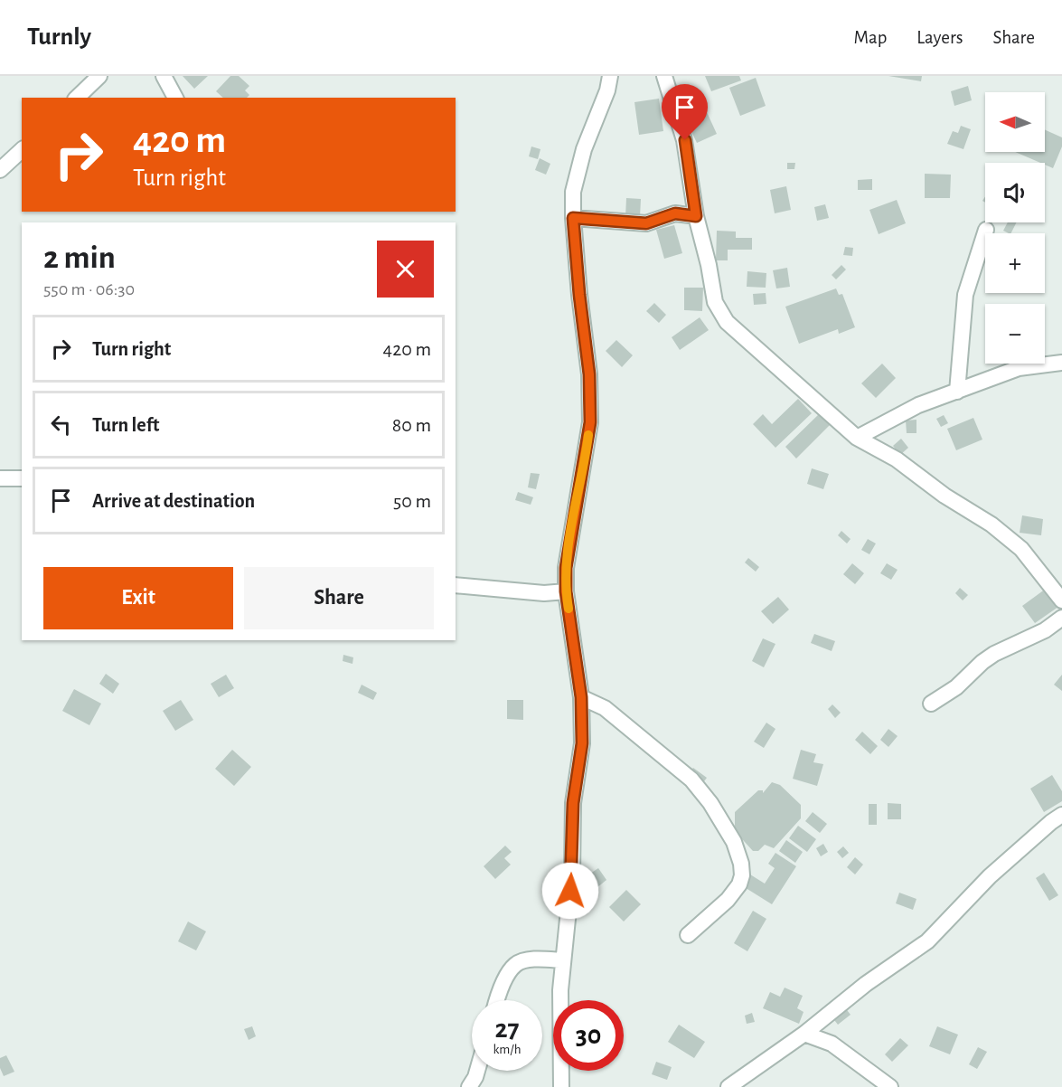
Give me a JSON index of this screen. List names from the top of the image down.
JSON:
{
  "north": "left",
  "page": {
    "header": "Turnly",
    "nav": ["Map", "Layers", "Share"],
    "map_buttons": ["+", "−"],
    "turn": ["420 m", "Turn right"],
    "heading": ["2 min", "550 m · 06:30"],
    "list": [
      {
        "name": "Turn right",
        "value": "420 m"
      },
      {
        "name": "Turn left",
        "value": "80 m"
      },
      {
        "name": "Arrive at destination",
        "value": "50 m"
      }
    ],
    "buttons": ["Exit", "Share"],
    "speed": "27 km/h",
    "limit": "30"
  }
}
